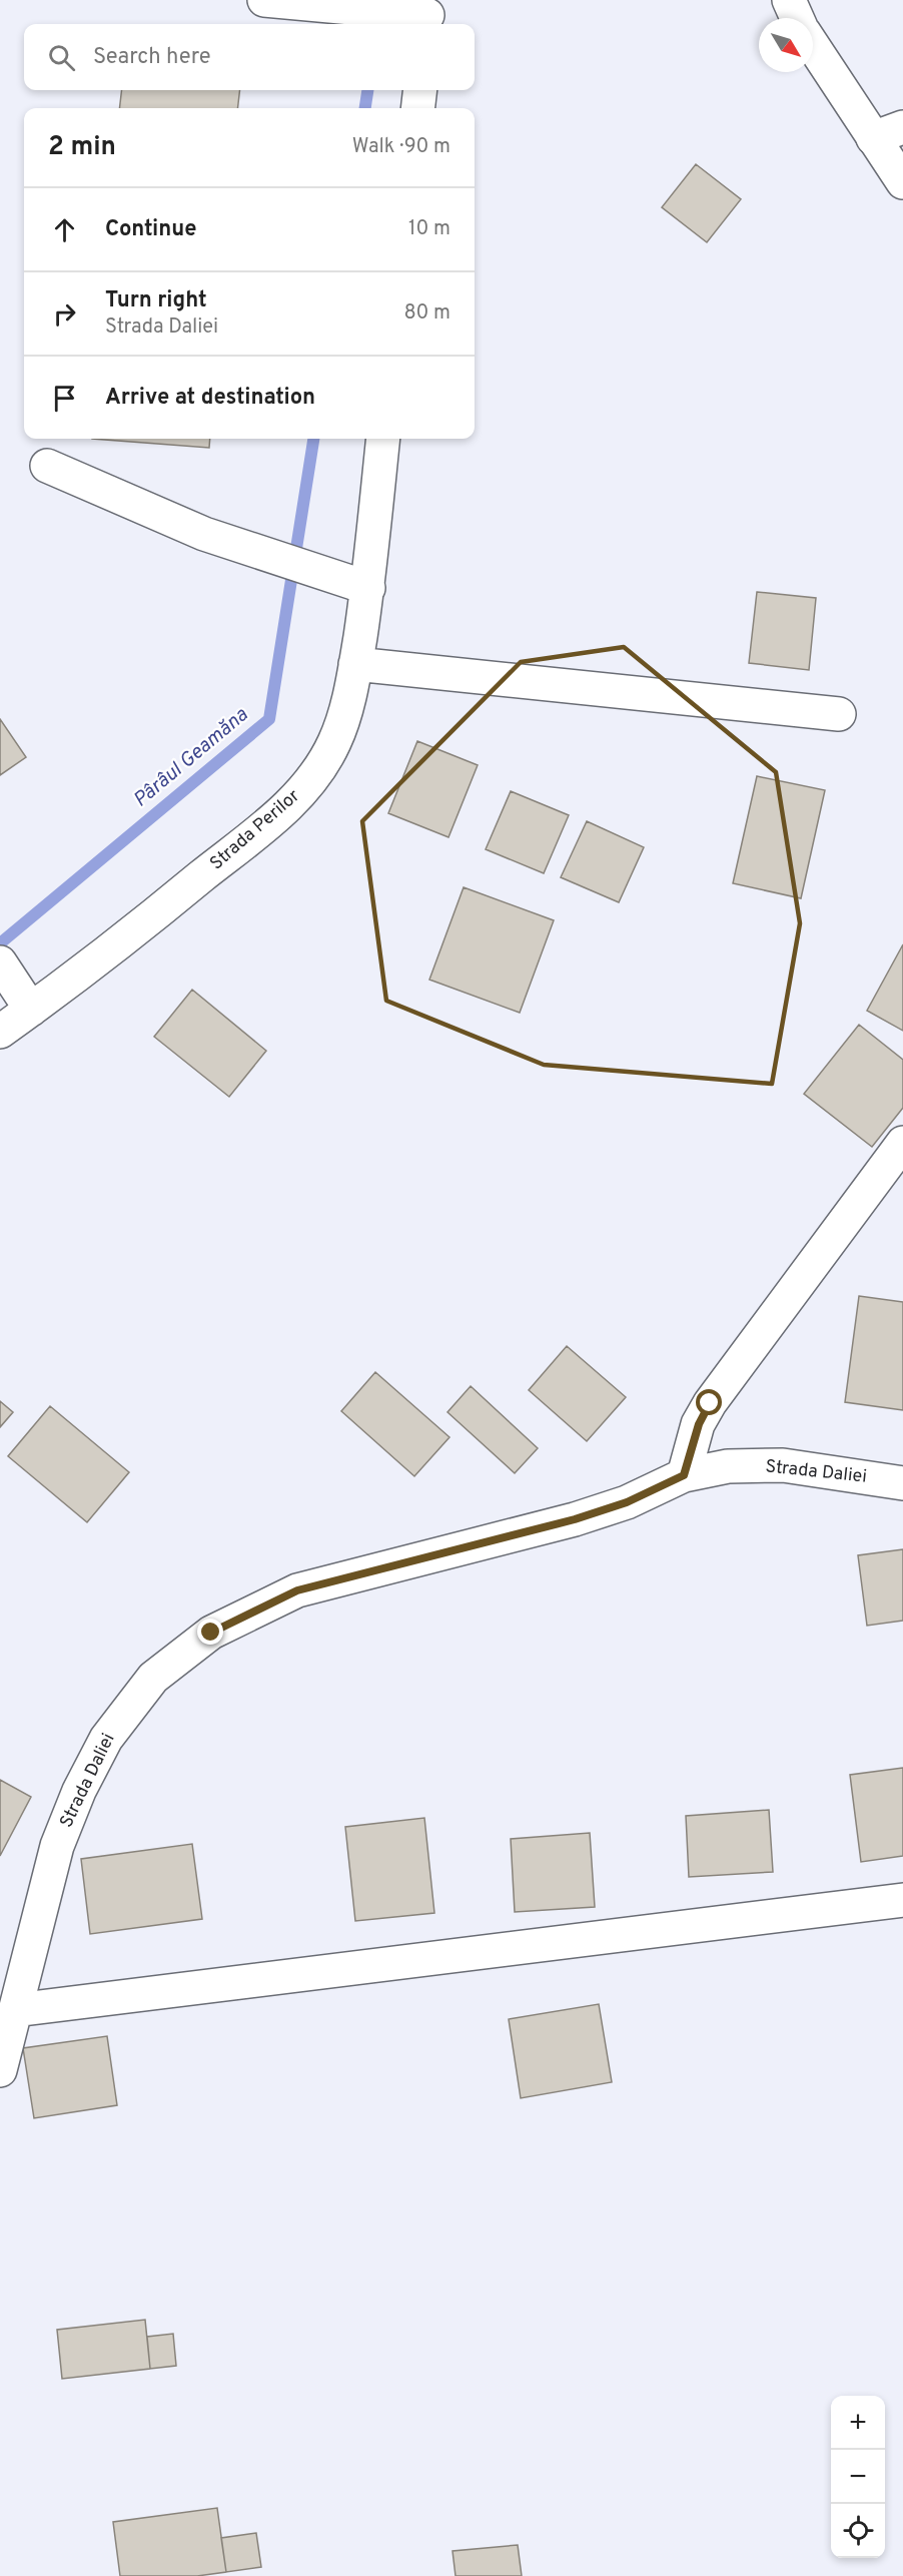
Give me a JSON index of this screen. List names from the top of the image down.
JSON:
{
  "streets": {
    "street": ["Strada Perilor", "Strada Daliei"]
  },
  "water": ["Pârâul Geamăna"],
  "north": "bottom right",
  "page": {
    "search": "Search here",
    "heading": ["2 min", "Walk · 90 m"],
    "list": [
      ["Continue", "10 m"],
      ["Turn right", "Strada Daliei", "80 m"],
      "Arrive at destination"
    ],
    "map_buttons": ["+", "−"]
  }
}
